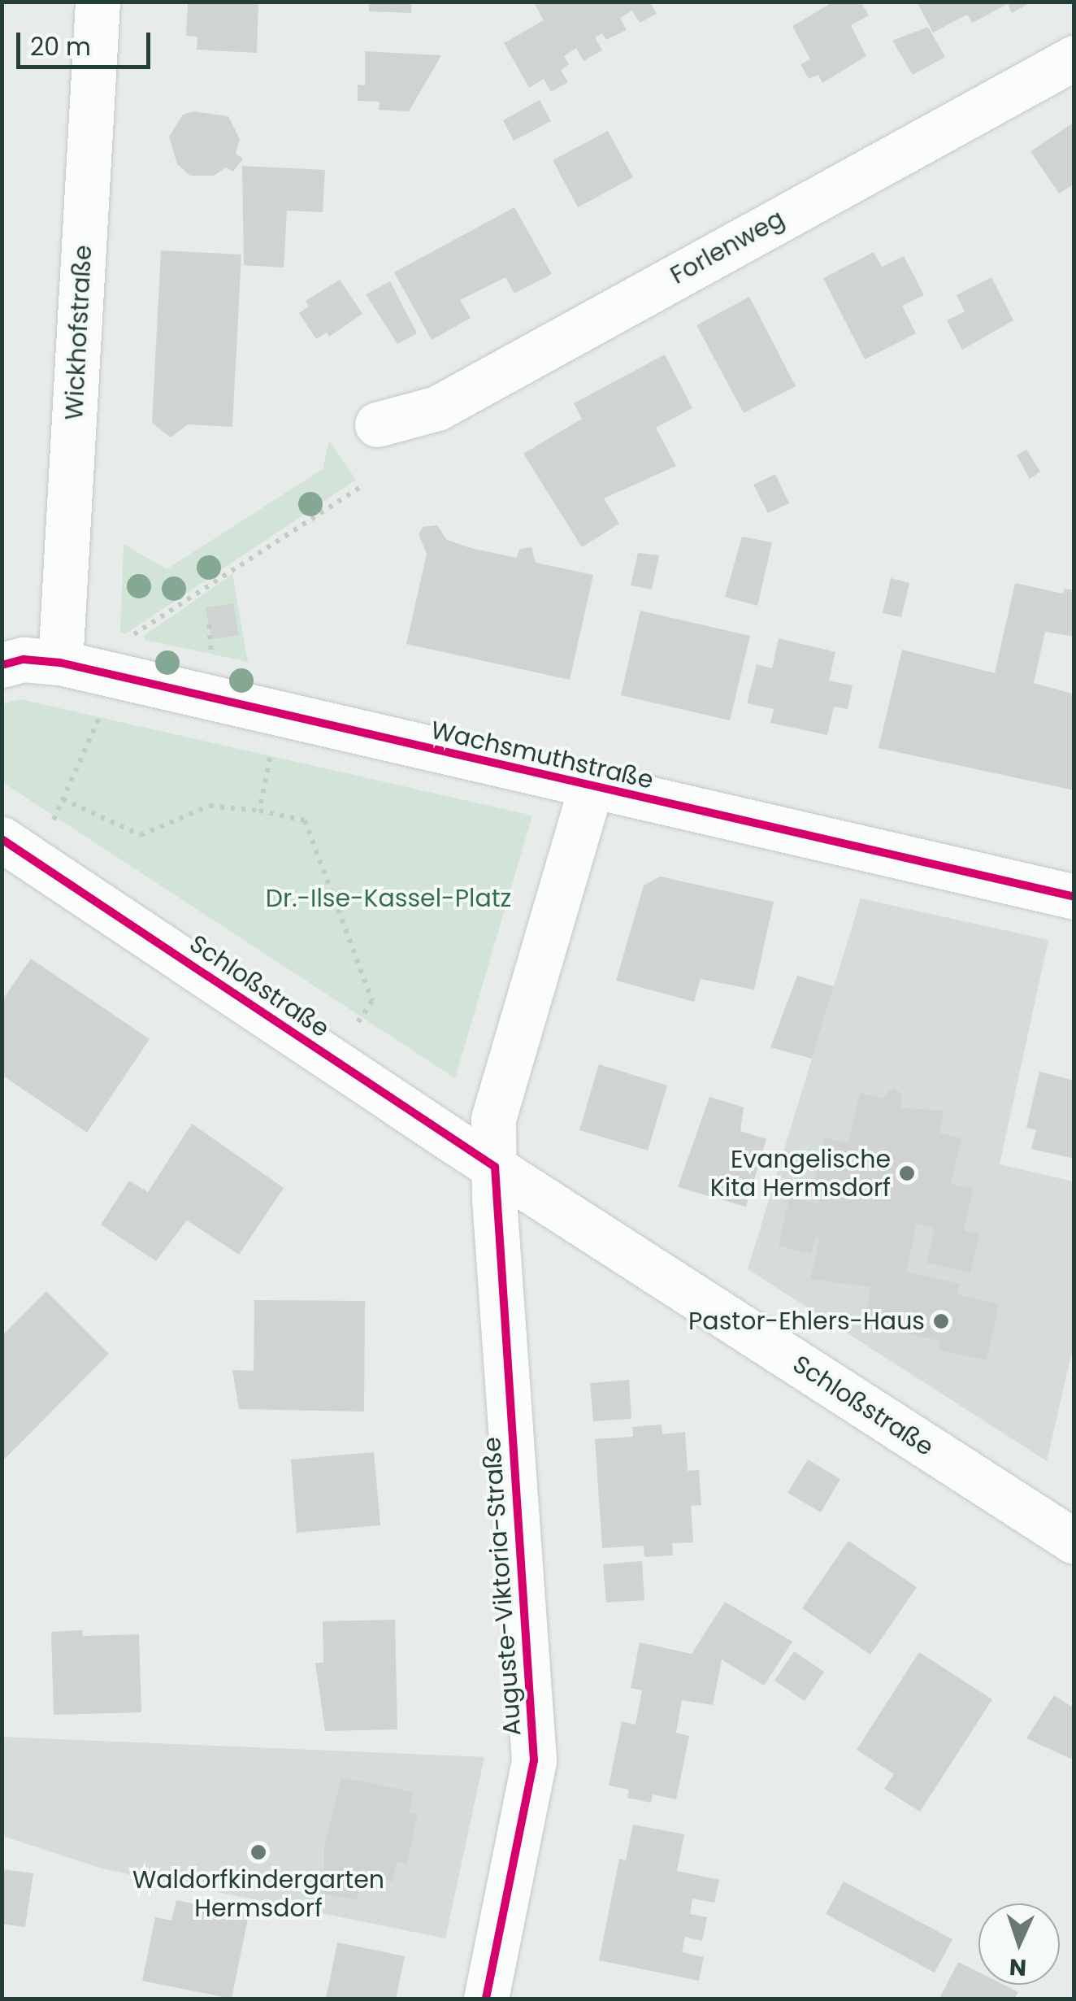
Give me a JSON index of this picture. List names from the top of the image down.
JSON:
{
  "streets": {
    "street": [
      "Forlenweg",
      "Wickhofstraße",
      "Wachsmuthstraße",
      "Schloßstraße",
      "Auguste-Viktoria-Straße"
    ]
  },
  "crossings": [
    ["Wickhofstraße", "Wachsmuthstraße"],
    ["Wachsmuthstraße", "Auguste-Viktoria-Straße"],
    ["Schloßstraße", "Auguste-Viktoria-Straße"]
  ],
  "parks": ["Dr.-Ilse-Kassel-Platz"],
  "places": ["Evangelische Kita Hermsdorf", "Pastor-Ehlers-Haus", "Waldorfkindergarten Hermsdorf"],
  "scale_bar": "20 m",
  "north": "bottom"
}
